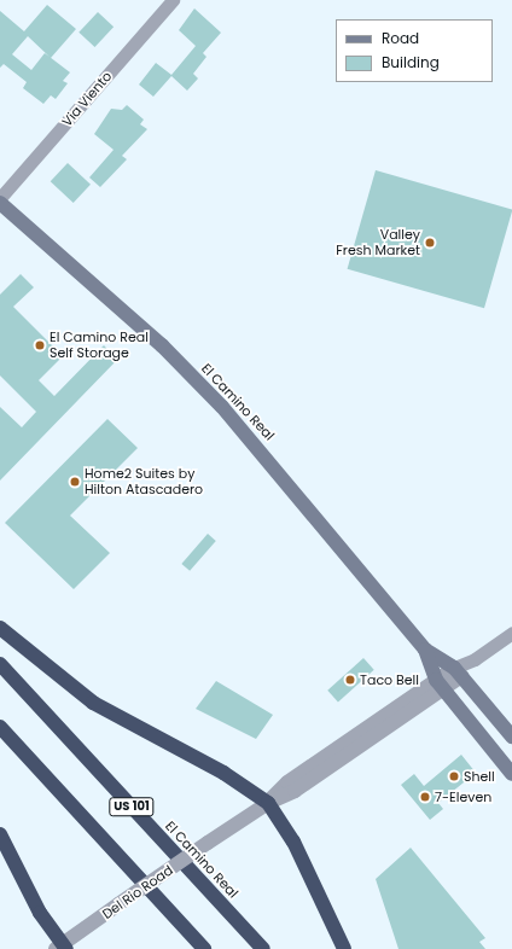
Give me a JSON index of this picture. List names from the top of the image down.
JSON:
{
  "streets": {
    "highway": ["El Camino Real", "US 101"],
    "street": ["Via Viento", "Del Rio Road"]
  },
  "crossings": [
    ["El Camino Real", "Del Rio Road"]
  ],
  "places": [
    "Valley Fresh Market",
    "El Camino Real Self Storage",
    "Home2 Suites by Hilton Atascadero",
    "Taco Bell",
    "Shell",
    "7-Eleven"
  ],
  "legend": ["Road", "Building"]
}
